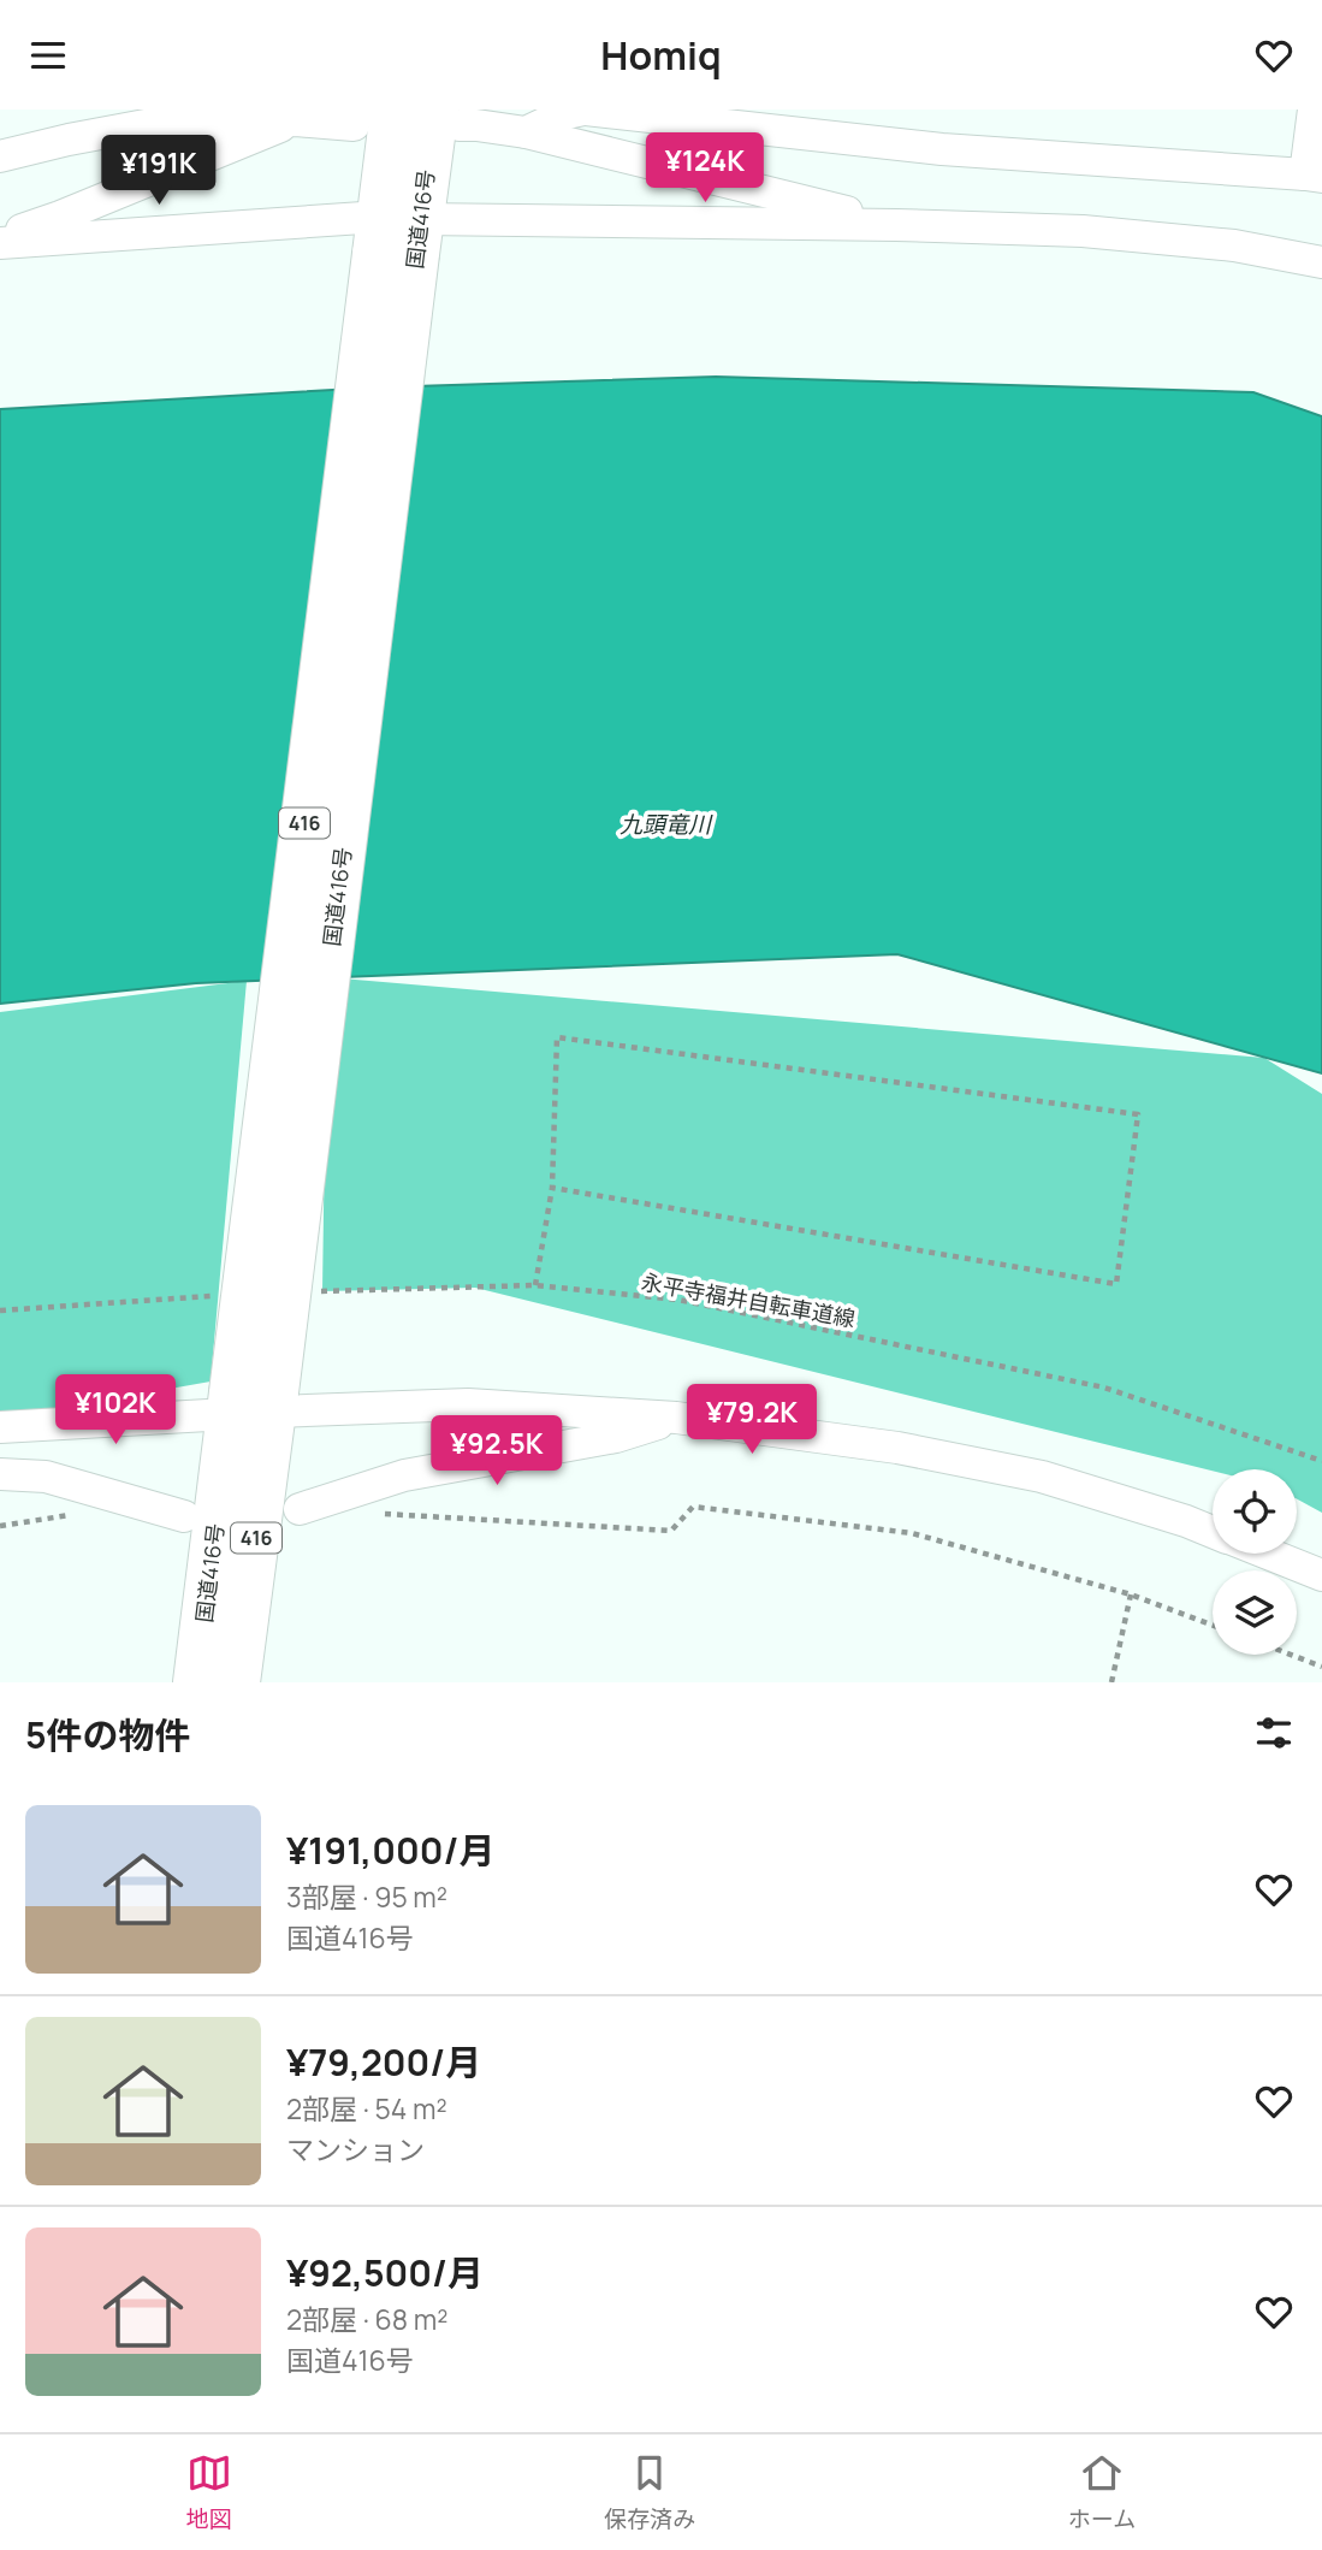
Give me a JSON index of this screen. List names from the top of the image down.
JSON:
{
  "streets": {
    "highway": ["国道416号", "416"],
    "path": ["永平寺福井自転車道線"]
  },
  "water": ["九頭竜川"],
  "page": {
    "header": "Homiq",
    "price": [
      "¥124K",
      "¥191K",
      "¥102K",
      "¥79.2K",
      "¥92.5K"
    ],
    "heading": "5件の物件",
    "list": [
      {
        "name": "¥191,000/月",
        "note": "3部屋 · 95 m² · 国道416号"
      },
      {
        "name": "¥79,200/月",
        "note": "2部屋 · 54 m² · マンション"
      },
      {
        "name": "¥92,500/月",
        "note": "2部屋 · 68 m² · 国道416号"
      }
    ],
    "tabs": ["地図", "保存済み", "ホーム"]
  }
}
